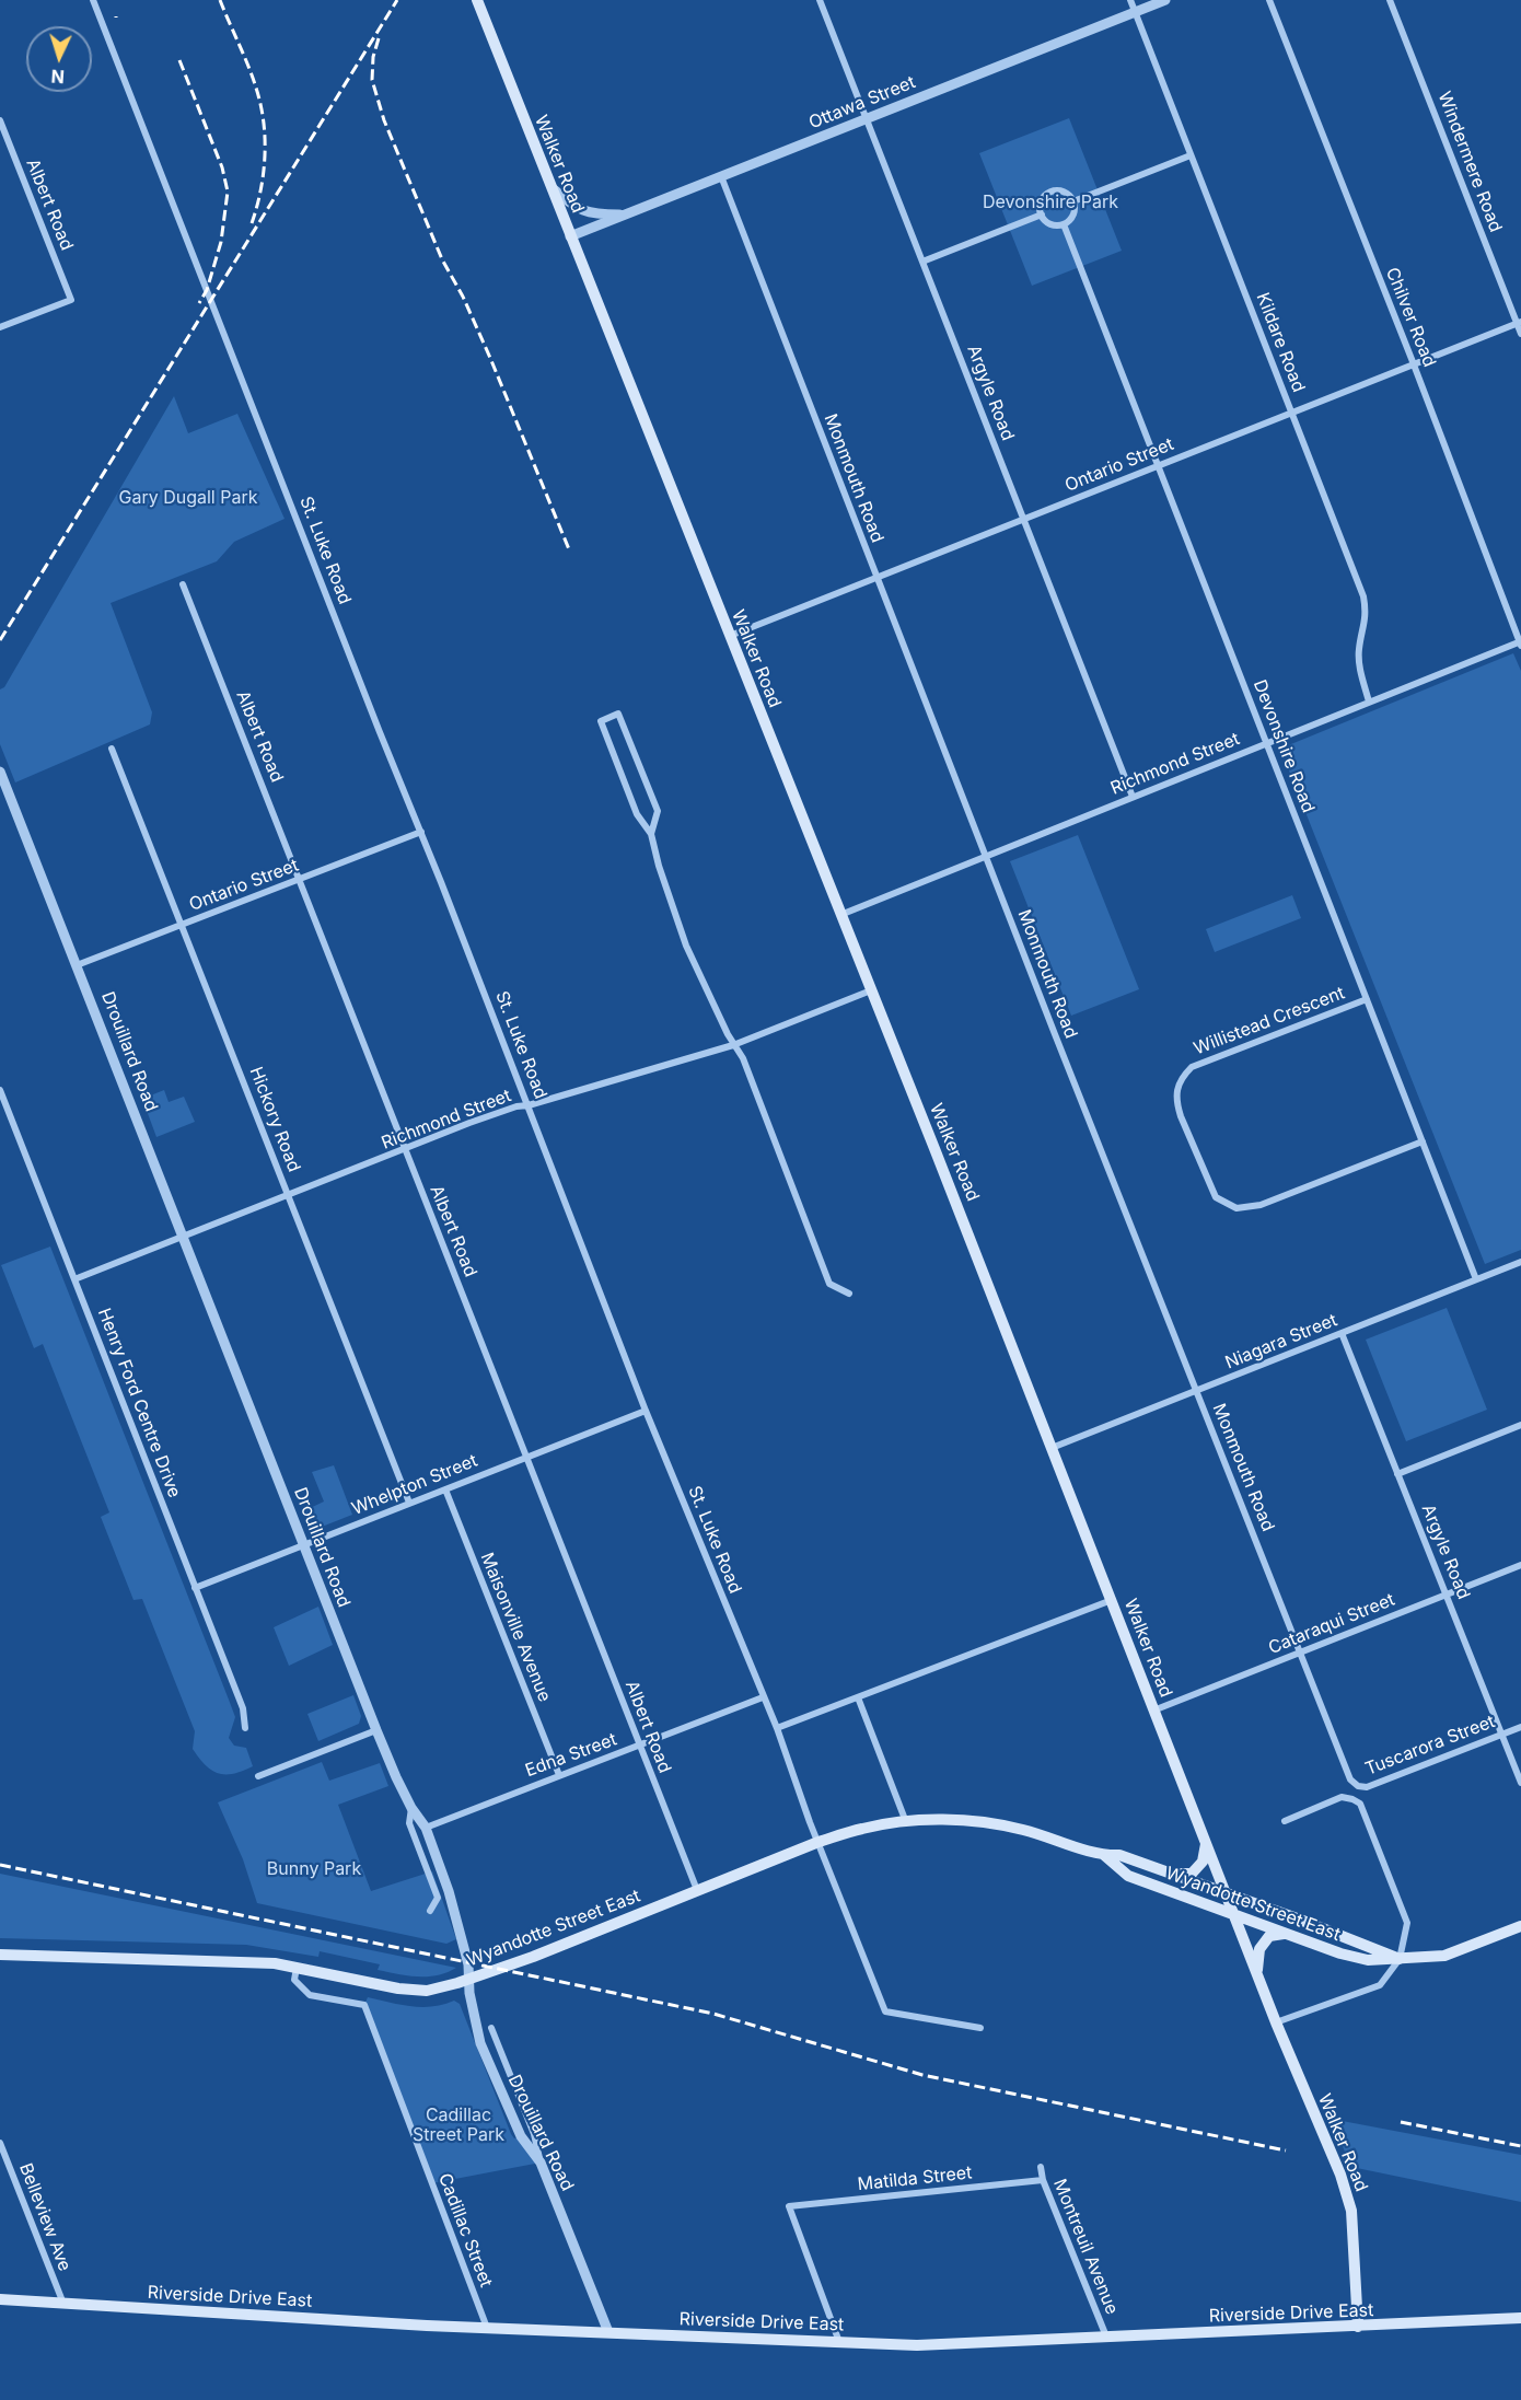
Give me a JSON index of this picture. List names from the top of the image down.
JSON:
{
  "streets": {
    "main road": ["Walker Road", "Wyandotte Street East", "Riverside Drive East"],
    "street": [
      "Ottawa Street",
      "Windermere Road",
      "Albert Road",
      "Chilver Road",
      "Kildare Road",
      "Argyle Road",
      "Ontario Street",
      "Monmouth Road",
      "St. Luke Road",
      "Devonshire Road",
      "Richmond Street",
      "Willistead Crescent",
      "Drouillard Road",
      "Hickory Road",
      "Niagara Street",
      "Henry Ford Centre Drive",
      "Whelpton Street",
      "Cataraqui Street",
      "Maisonville Avenue",
      "Tuscarora Street",
      "Edna Street",
      "Matilda Street",
      "Belleview Ave",
      "Cadillac Street",
      "Montreuil Avenue"
    ]
  },
  "crossings": [
    ["Ottawa Street", "Walker Road"],
    ["Ottawa Street", "Kildare Road"],
    ["Ottawa Street", "Argyle Road"],
    ["Ottawa Street", "Monmouth Road"],
    ["Windermere Road", "Ontario Street"],
    ["Walker Road", "Ontario Street"],
    ["Walker Road", "Richmond Street"],
    ["Walker Road", "Niagara Street"],
    ["Walker Road", "Cataraqui Street"],
    ["Walker Road", "Wyandotte Street East"],
    ["Walker Road", "Riverside Drive East"],
    ["Albert Road", "Ontario Street"],
    ["Albert Road", "Richmond Street"],
    ["Albert Road", "Whelpton Street"],
    ["Albert Road", "Edna Street"],
    ["Albert Road", "Wyandotte Street East"],
    ["Chilver Road", "Ontario Street"],
    ["Chilver Road", "Richmond Street"],
    ["Kildare Road", "Ontario Street"],
    ["Kildare Road", "Richmond Street"],
    ["Argyle Road", "Ontario Street"],
    ["Argyle Road", "Richmond Street"],
    ["Argyle Road", "Niagara Street"],
    ["Argyle Road", "Cataraqui Street"],
    ["Argyle Road", "Tuscarora Street"],
    ["Ontario Street", "Monmouth Road"],
    ["Ontario Street", "St. Luke Road"],
    ["Ontario Street", "Devonshire Road"],
    ["Ontario Street", "Drouillard Road"],
    ["Ontario Street", "Hickory Road"],
    ["Monmouth Road", "Richmond Street"],
    ["Monmouth Road", "Niagara Street"],
    ["Monmouth Road", "Cataraqui Street"],
    ["Monmouth Road", "Tuscarora Street"],
    ["St. Luke Road", "Richmond Street"],
    ["St. Luke Road", "Whelpton Street"],
    ["St. Luke Road", "Edna Street"],
    ["St. Luke Road", "Wyandotte Street East"],
    ["Devonshire Road", "Richmond Street"],
    ["Devonshire Road", "Willistead Crescent"],
    ["Devonshire Road", "Niagara Street"],
    ["Richmond Street", "Drouillard Road"],
    ["Richmond Street", "Hickory Road"],
    ["Richmond Street", "Henry Ford Centre Drive"],
    ["Drouillard Road", "Whelpton Street"],
    ["Drouillard Road", "Edna Street"],
    ["Drouillard Road", "Wyandotte Street East"],
    ["Drouillard Road", "Riverside Drive East"],
    ["Hickory Road", "Whelpton Street"],
    ["Henry Ford Centre Drive", "Whelpton Street"],
    ["Whelpton Street", "Maisonville Avenue"],
    ["Maisonville Avenue", "Edna Street"],
    ["Tuscarora Street", "Wyandotte Street East"],
    ["Wyandotte Street East", "Cadillac Street"],
    ["Matilda Street", "Montreuil Avenue"],
    ["Matilda Street", "Riverside Drive East"],
    ["Belleview Ave", "Riverside Drive East"],
    ["Cadillac Street", "Riverside Drive East"],
    ["Montreuil Avenue", "Riverside Drive East"]
  ],
  "parks": [
    "Devonshire Park",
    "Gary Dugall Park",
    "Bunny Park",
    "Cadillac Street Park"
  ],
  "north": "bottom"
}
